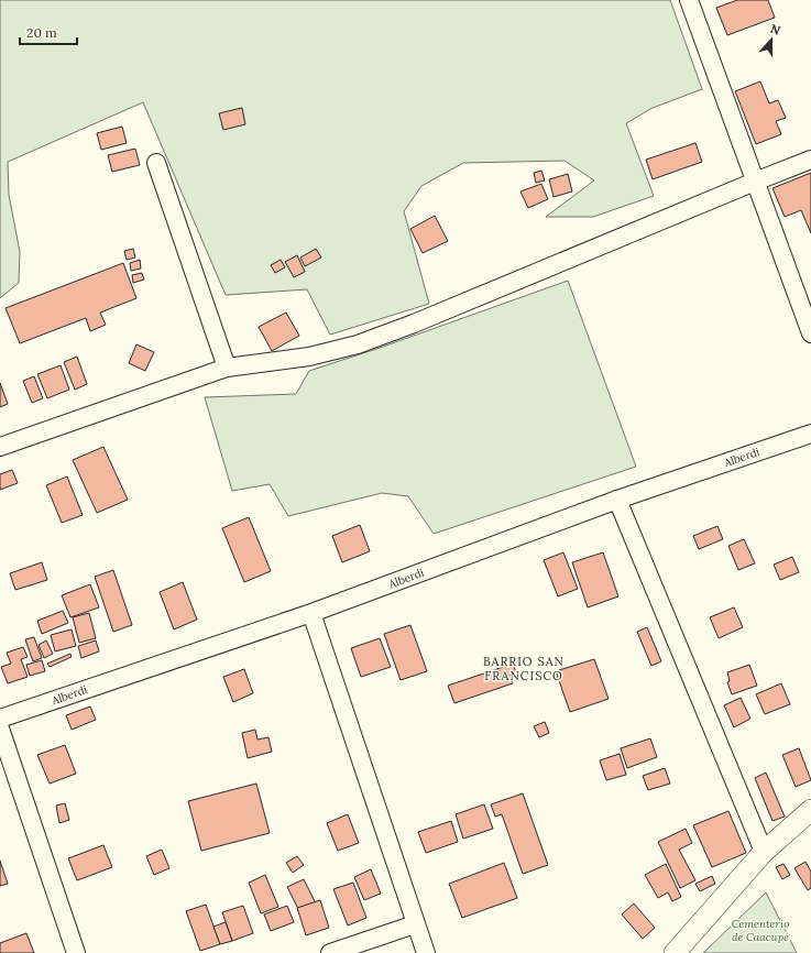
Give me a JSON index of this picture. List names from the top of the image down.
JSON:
{
  "streets": {
    "street": ["Alberdi"]
  },
  "districts": ["BARRIO SAN FRANCISCO"],
  "parks": ["Cementerio de Caacupé"],
  "scale_bar": "20 m",
  "north": "top"
}
